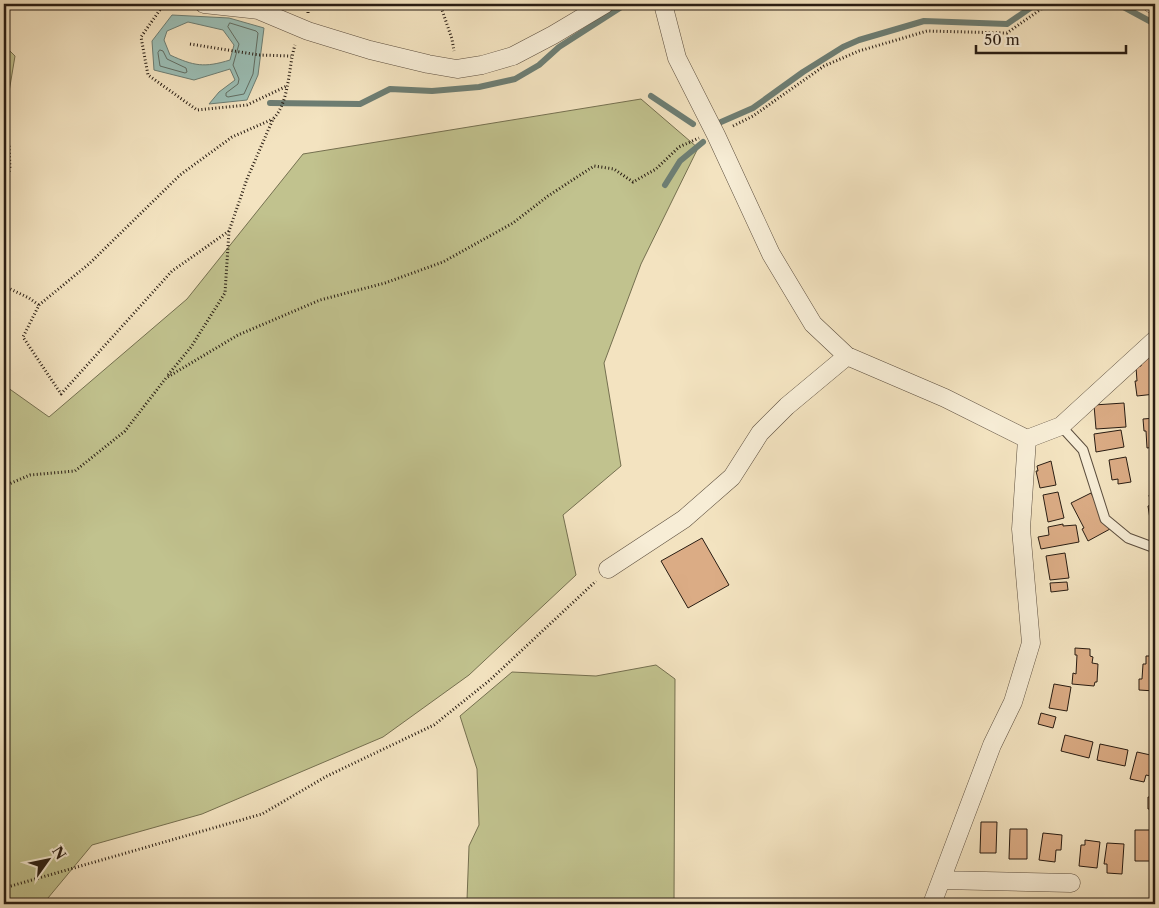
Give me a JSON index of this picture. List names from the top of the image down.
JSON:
{
  "scale_bar": "50 m",
  "north": "top right"
}
